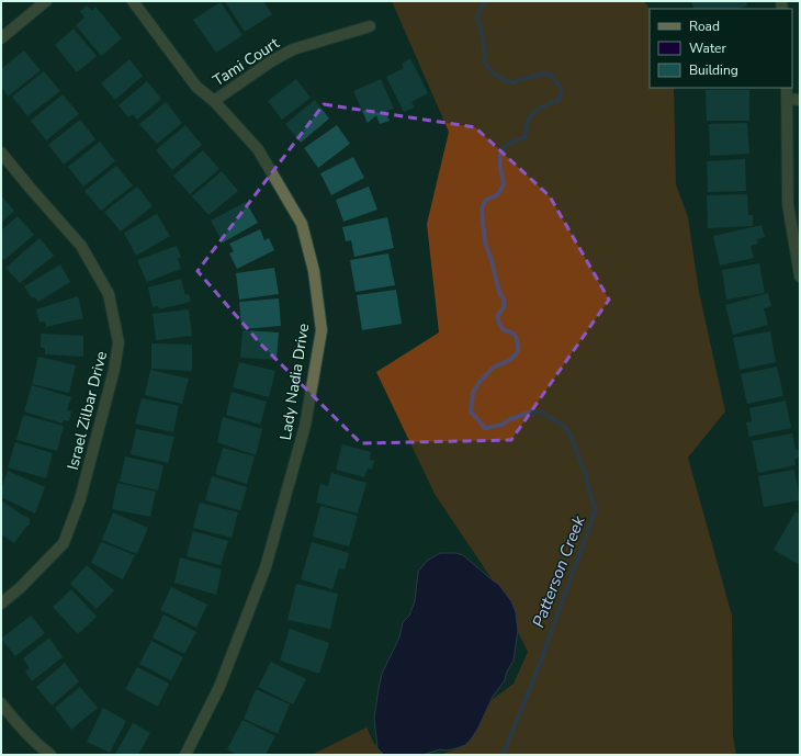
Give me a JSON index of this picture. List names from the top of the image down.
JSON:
{
  "streets": {
    "street": ["Tami Court", "Lady Nadia Drive", "Israel Zilbar Drive"]
  },
  "crossings": [
    ["Tami Court", "Lady Nadia Drive"]
  ],
  "water": ["Patterson Creek"],
  "legend": ["Road", "Water", "Building"]
}
